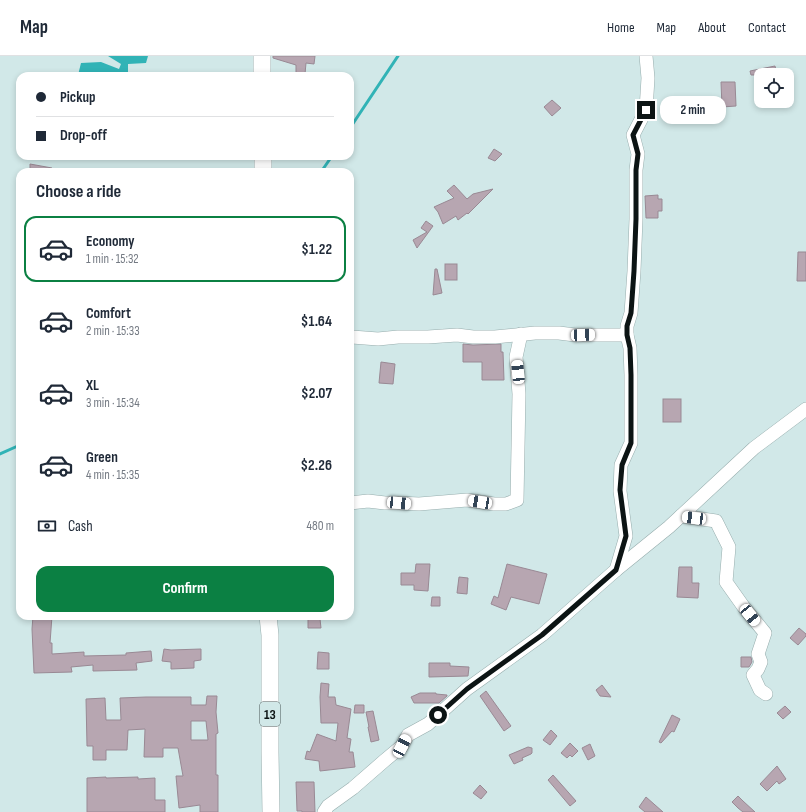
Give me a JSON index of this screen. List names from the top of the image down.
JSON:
{
  "streets": {
    "main road": ["13"]
  },
  "page": {
    "header": "Map",
    "nav": [
      "Home",
      "Map",
      "About",
      "Contact"
    ],
    "banner": ["Pickup", "Drop-off"],
    "bubble": "2 min",
    "heading": "Choose a ride",
    "list": [
      {
        "name": "Economy",
        "note": "1 min · 15:32",
        "value": "$1.22"
      },
      {
        "name": "Comfort",
        "note": "2 min · 15:33",
        "value": "$1.64"
      },
      {
        "name": "XL",
        "note": "3 min · 15:34",
        "value": "$2.07"
      },
      {
        "name": "Green",
        "note": "4 min · 15:35",
        "value": "$2.26"
      }
    ],
    "pay": ["Cash", "480 m"],
    "buttons": "Confirm"
  }
}
